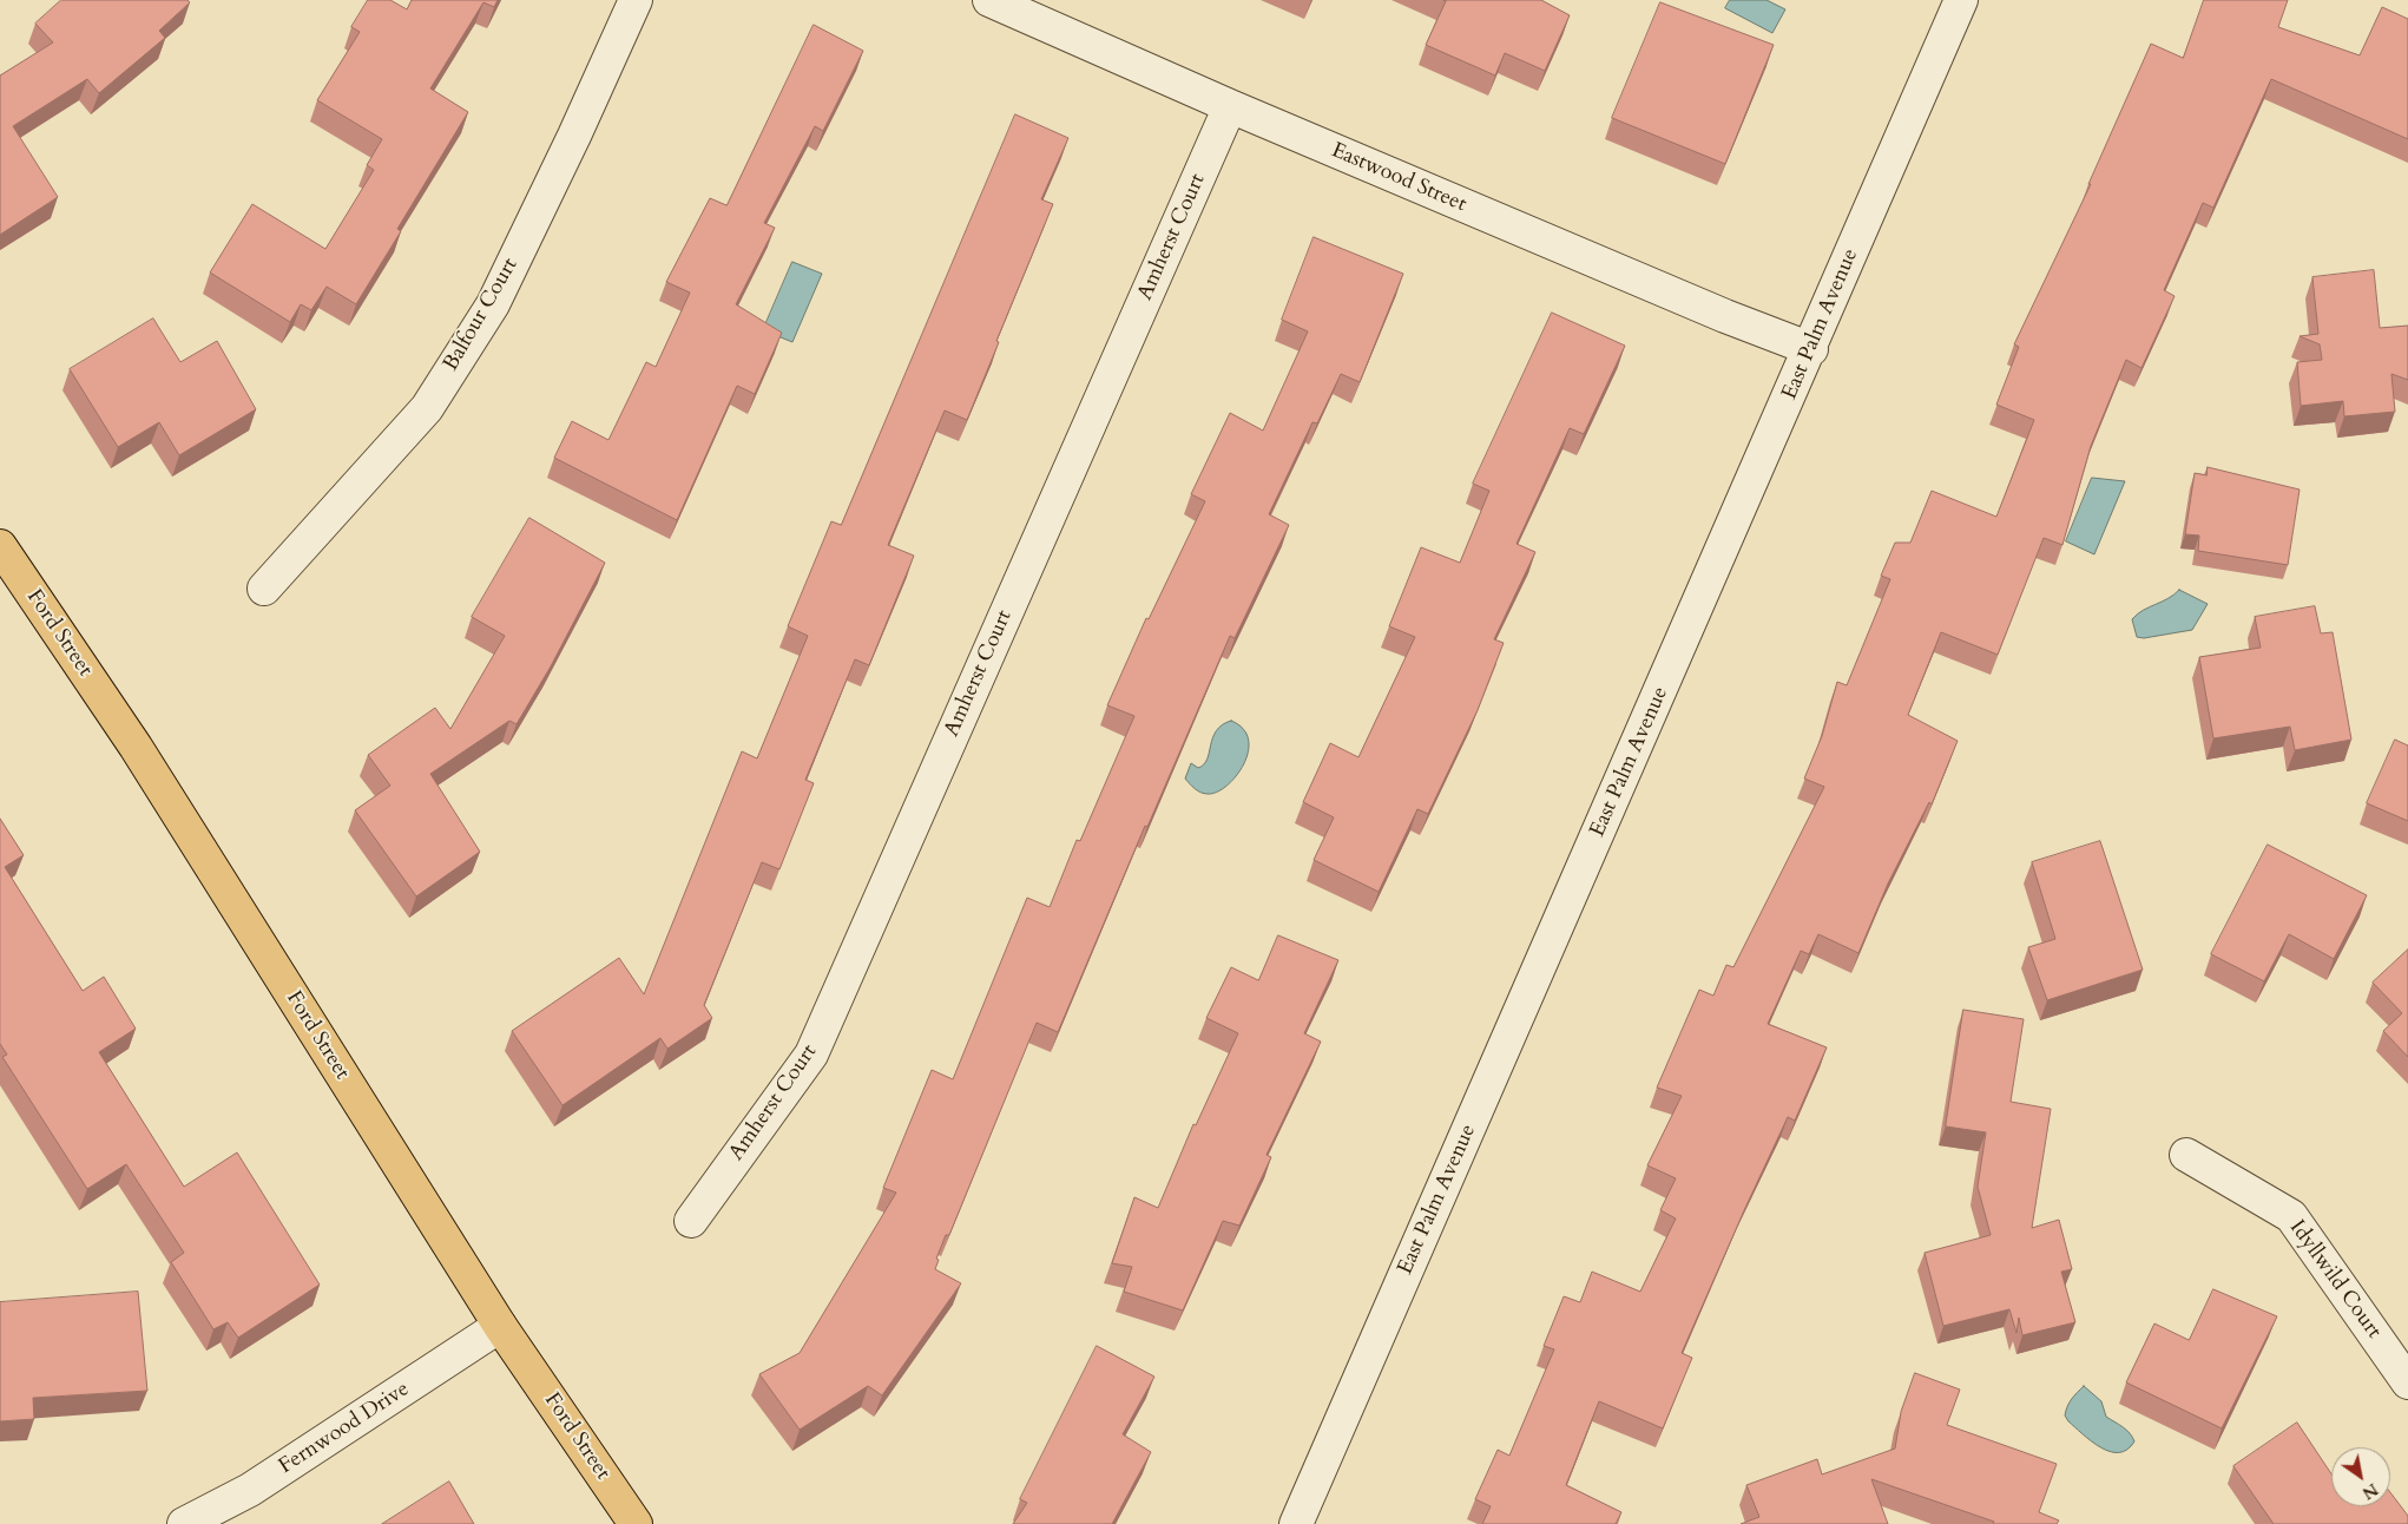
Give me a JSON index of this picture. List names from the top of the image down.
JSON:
{
  "streets": {
    "main road": ["Ford Street"],
    "street": [
      "Eastwood Street",
      "Amherst Court",
      "Balfour Court",
      "East Palm Avenue",
      "Idyllwild Court",
      "Fernwood Drive"
    ]
  },
  "crossings": [
    ["Eastwood Street", "Amherst Court"],
    ["Eastwood Street", "East Palm Avenue"],
    ["Ford Street", "Fernwood Drive"]
  ],
  "north": "bottom right"
}
